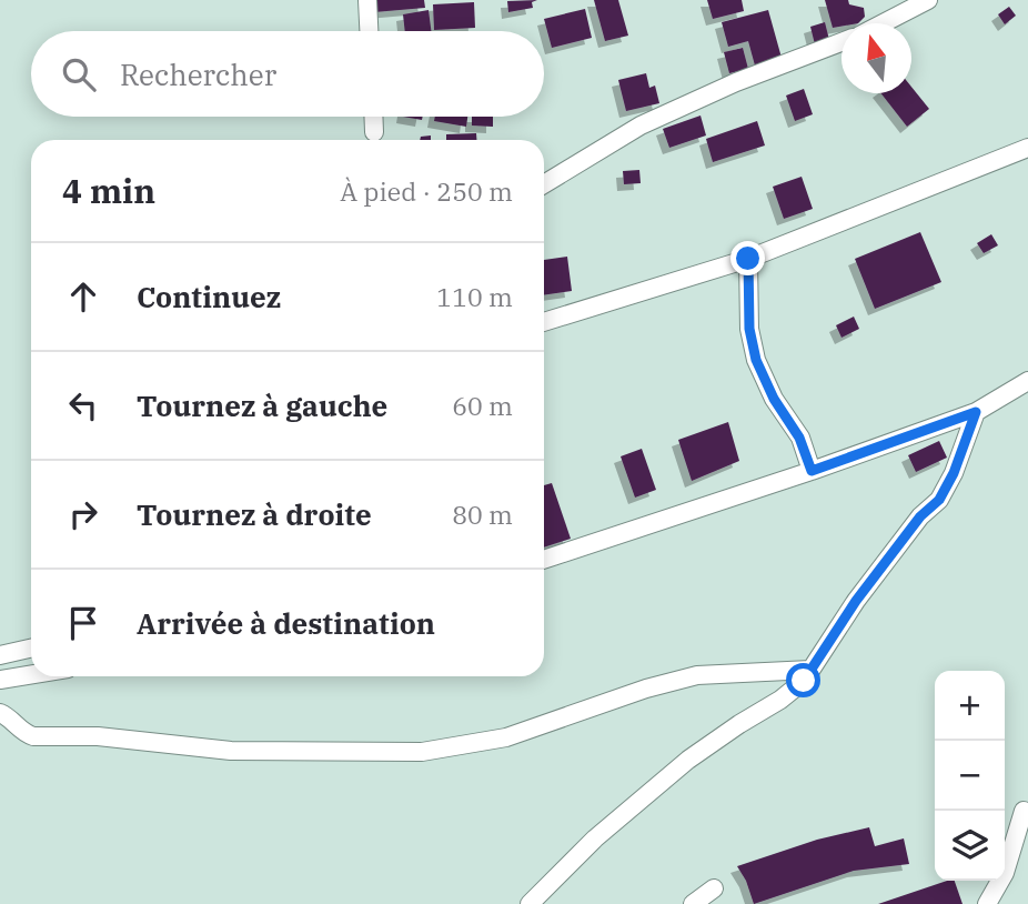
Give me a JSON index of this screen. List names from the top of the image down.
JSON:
{
  "north": "top",
  "page": {
    "search": "Rechercher",
    "heading": ["4 min", "À pied · 250 m"],
    "list": [
      ["Continuez", "110 m"],
      ["Tournez à gauche", "60 m"],
      ["Tournez à droite", "80 m"],
      "Arrivée à destination"
    ],
    "map_buttons": ["+", "−"]
  }
}
